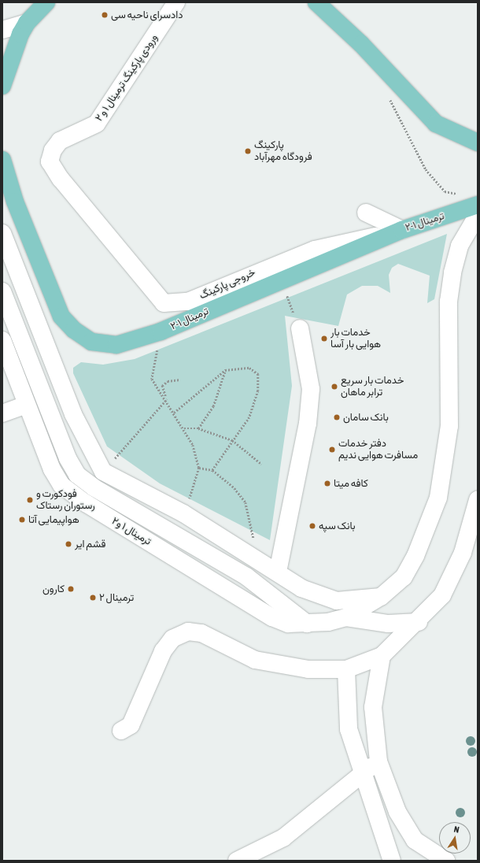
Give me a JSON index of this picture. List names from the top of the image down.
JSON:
{
  "streets": {
    "main road": ["ترمینال ۱-۲"],
    "street": ["ورودی پارکینگ ترمینال ۱ و ۲", "خروجی پارکینگ", "ترمینال ۱ و۲"]
  },
  "crossings": [
    ["ورودی پارکینگ ترمینال ۱ و ۲", "خروجی پارکینگ"],
    ["ترمینال ۱-۲", "خروجی پارکینگ"]
  ],
  "places": [
    "دادسرای ناحیه سی",
    "پارکینگ فرودگاه مهرآباد",
    "خدمات بار هوایی بار آسا",
    "خدمات بار سریع ترابر ماهان",
    "بانک سامان",
    "دفتر خدمات مسافرت هوایی ندیم",
    "کافه میتا",
    "فودکورت و رستوران رستاک",
    "هواپیمایی آتا",
    "بانک سپه",
    "قشم ایر",
    "کارون",
    "ترمینال ۲"
  ],
  "north": "top"
}
